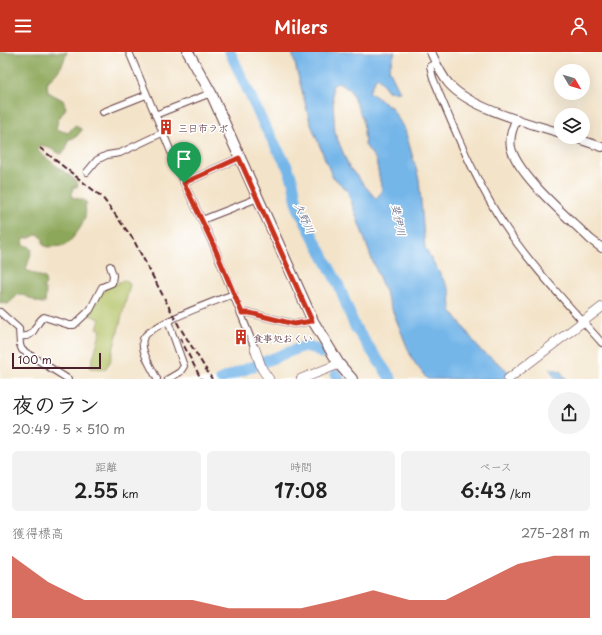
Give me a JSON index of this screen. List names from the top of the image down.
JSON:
{
  "water": ["久野川", "斐伊川"],
  "places": {
    "building": ["三日市ラボ", "食事処おくい"]
  },
  "scale_bar": "100 m",
  "north": "bottom right",
  "page": {
    "header": "Milers",
    "scale": "100 m",
    "heading": ["夜のラン", "20:49 · 5 × 510 m"],
    "stats": [
      ["距離", "2.55 km"],
      ["時間", "17:08"],
      ["ペース", "6:43 /km"]
    ],
    "chart": ["獲得標高", "275–281 m"]
  }
}
